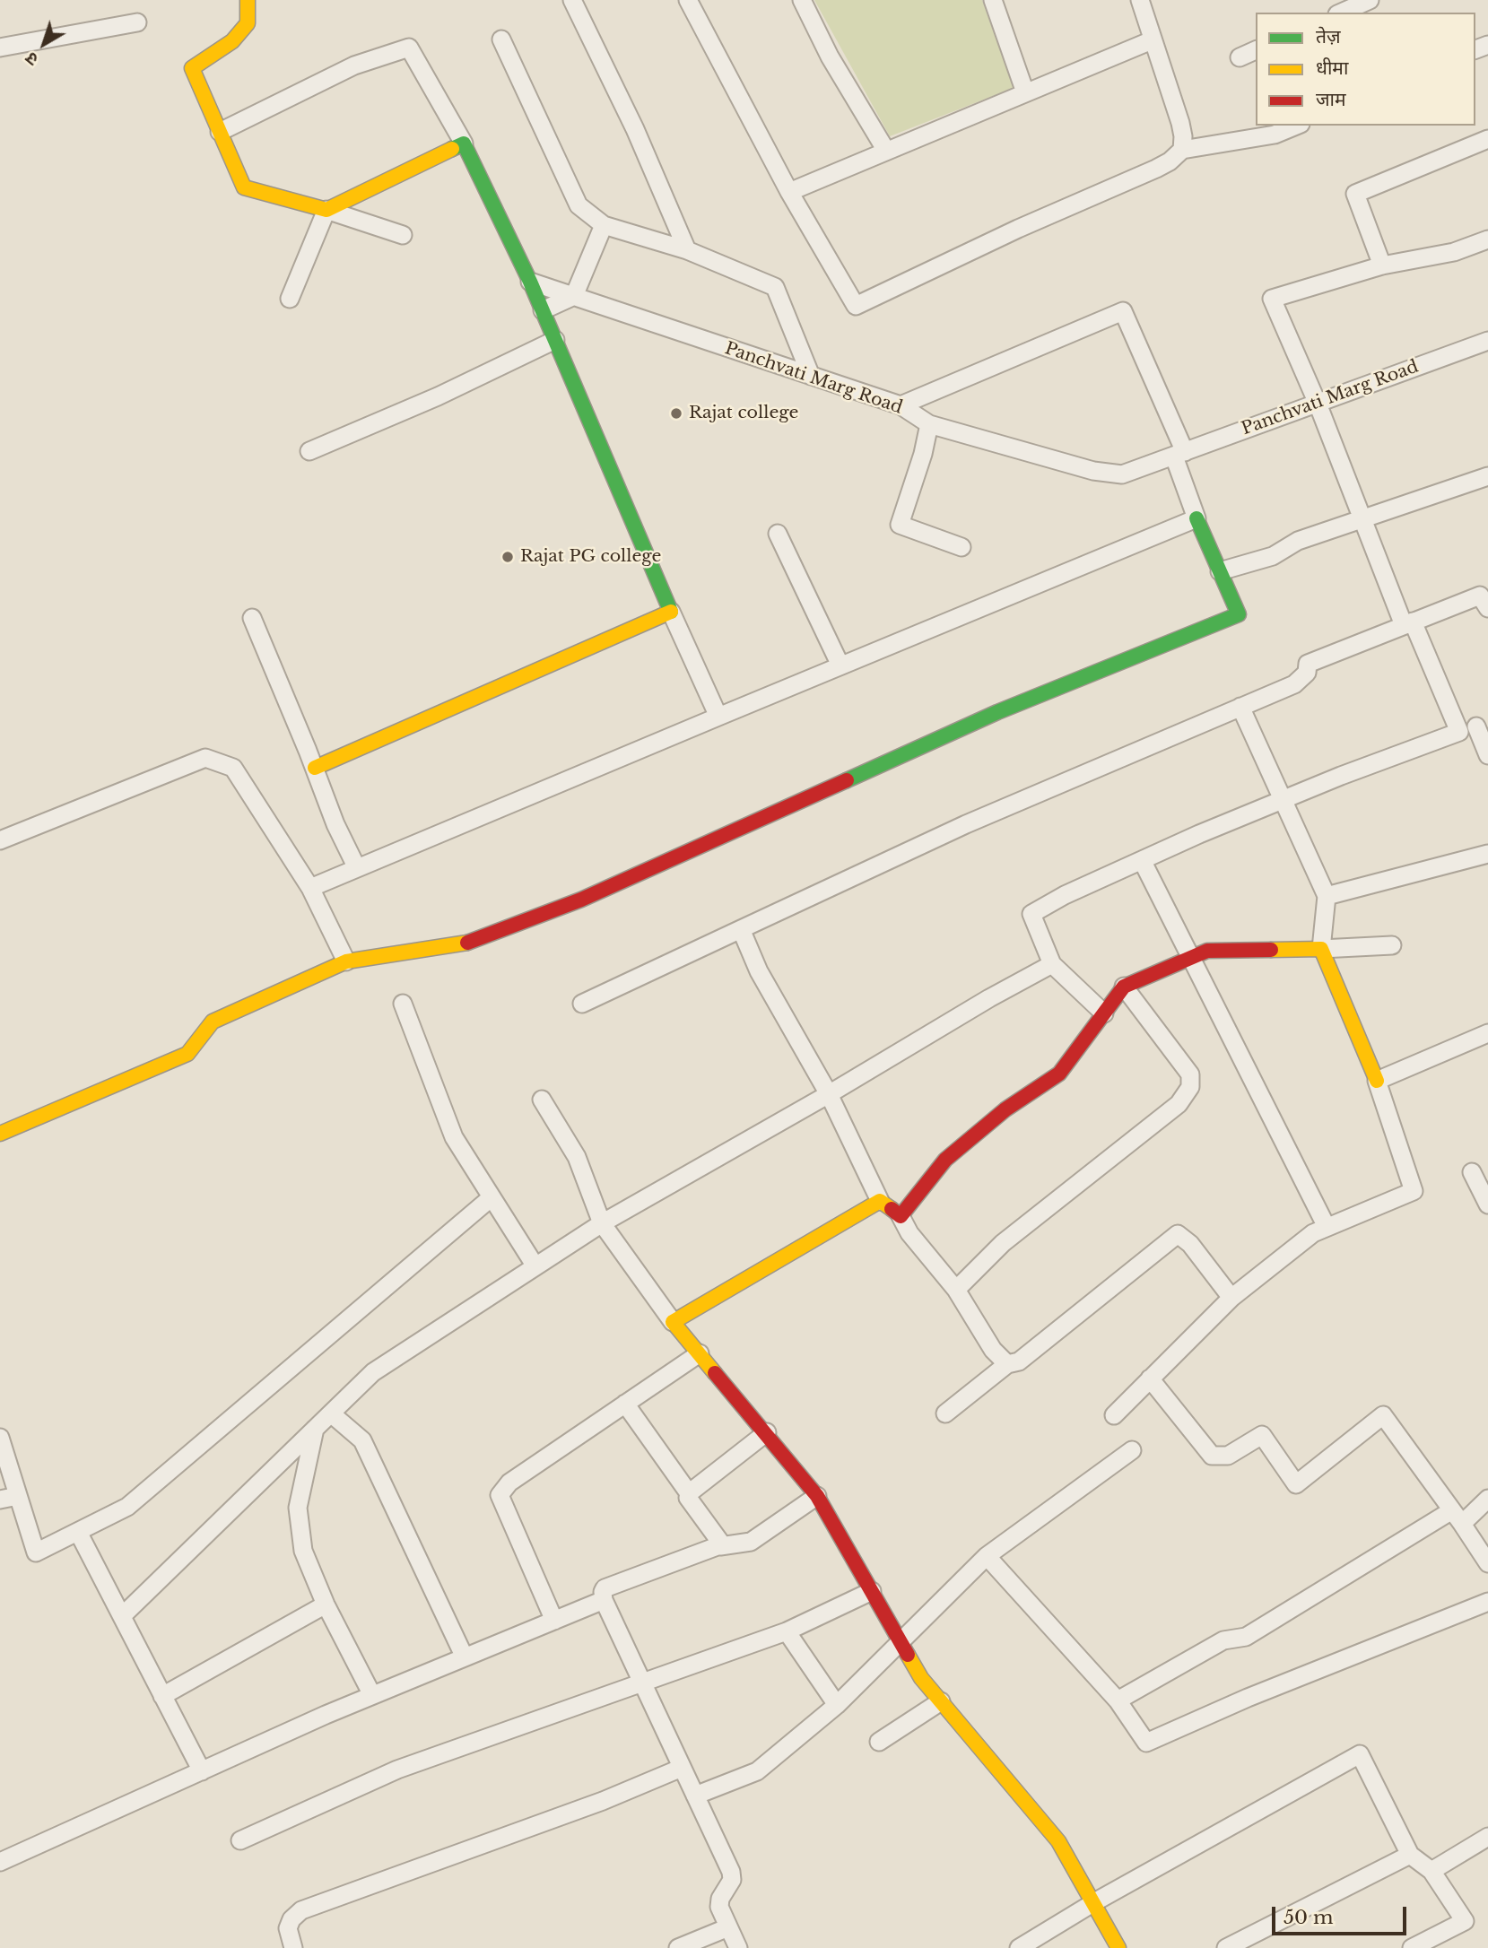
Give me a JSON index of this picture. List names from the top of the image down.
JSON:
{
  "streets": {
    "street": ["Panchvati Marg Road"]
  },
  "places": ["Rajat college", "Rajat PG college"],
  "legend": ["तेज़", "धीमा", "जाम"],
  "scale_bar": "50 m",
  "north": "bottom left"
}
